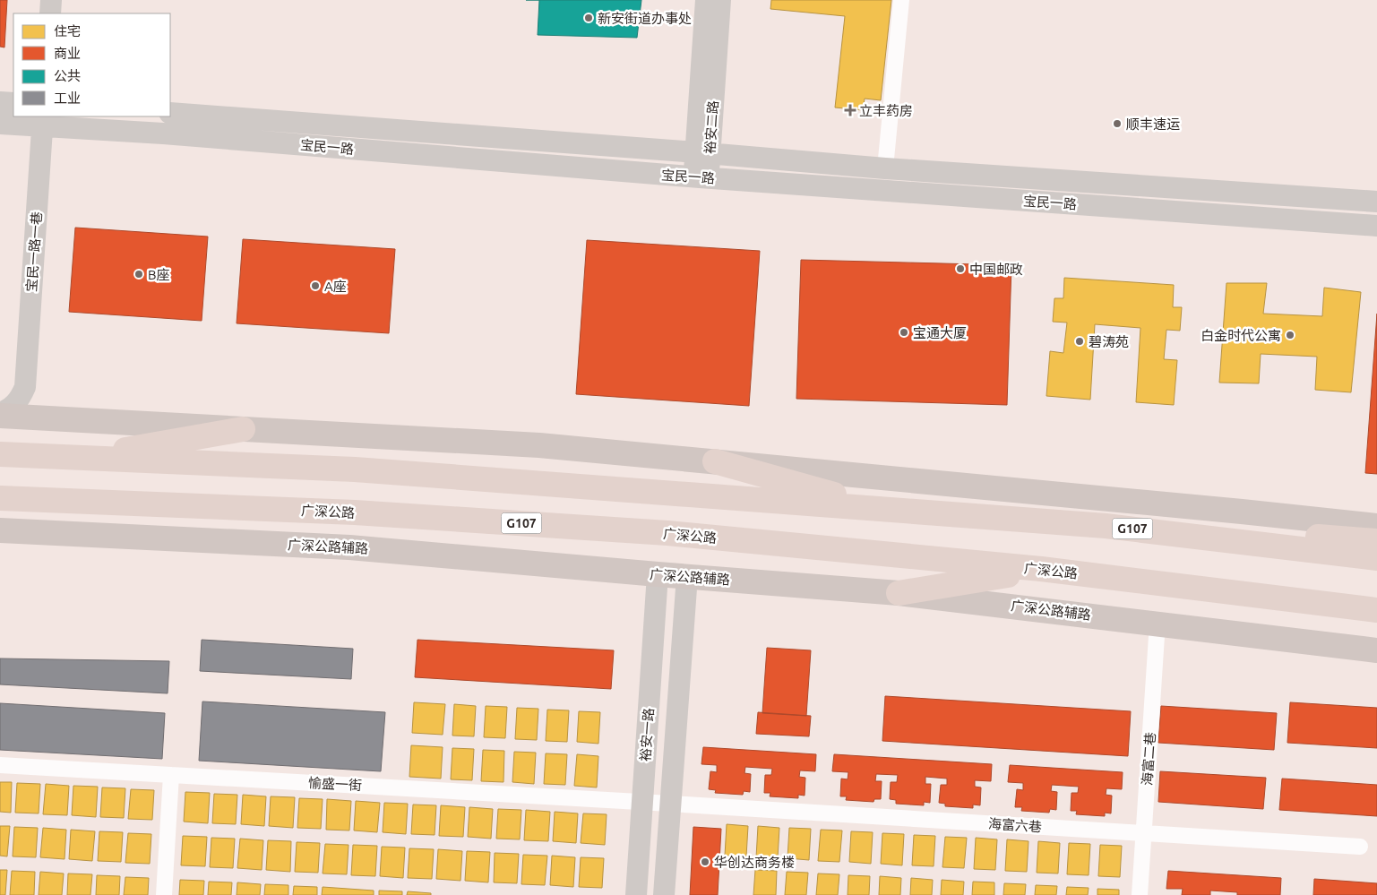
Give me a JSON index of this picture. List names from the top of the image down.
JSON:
{
  "streets": {
    "highway": ["广深公路", "G107"],
    "main road": [
      "裕安二路",
      "宝民一路",
      "宝民一路一巷",
      "广深公路辅路",
      "裕安一路"
    ],
    "street": ["海富二巷", "愉盛一街", "海富六巷"]
  },
  "crossings": [
    ["裕安二路", "宝民一路"],
    ["宝民一路", "宝民一路一巷"],
    ["广深公路辅路", "裕安一路"],
    ["广深公路辅路", "海富二巷"],
    ["裕安一路", "愉盛一街"],
    ["海富二巷", "海富六巷"],
    ["愉盛一街", "海富六巷"]
  ],
  "places": {
    "other": [
      "新安街道办事处",
      "顺丰速运",
      "中国邮政",
      "B座",
      "A座",
      "宝通大厦",
      "白金时代公寓",
      "碧涛苑",
      "华创达商务楼"
    ],
    "health": ["立丰药房"]
  },
  "legend": [
    "住宅",
    "商业",
    "公共",
    "工业"
  ]
}
